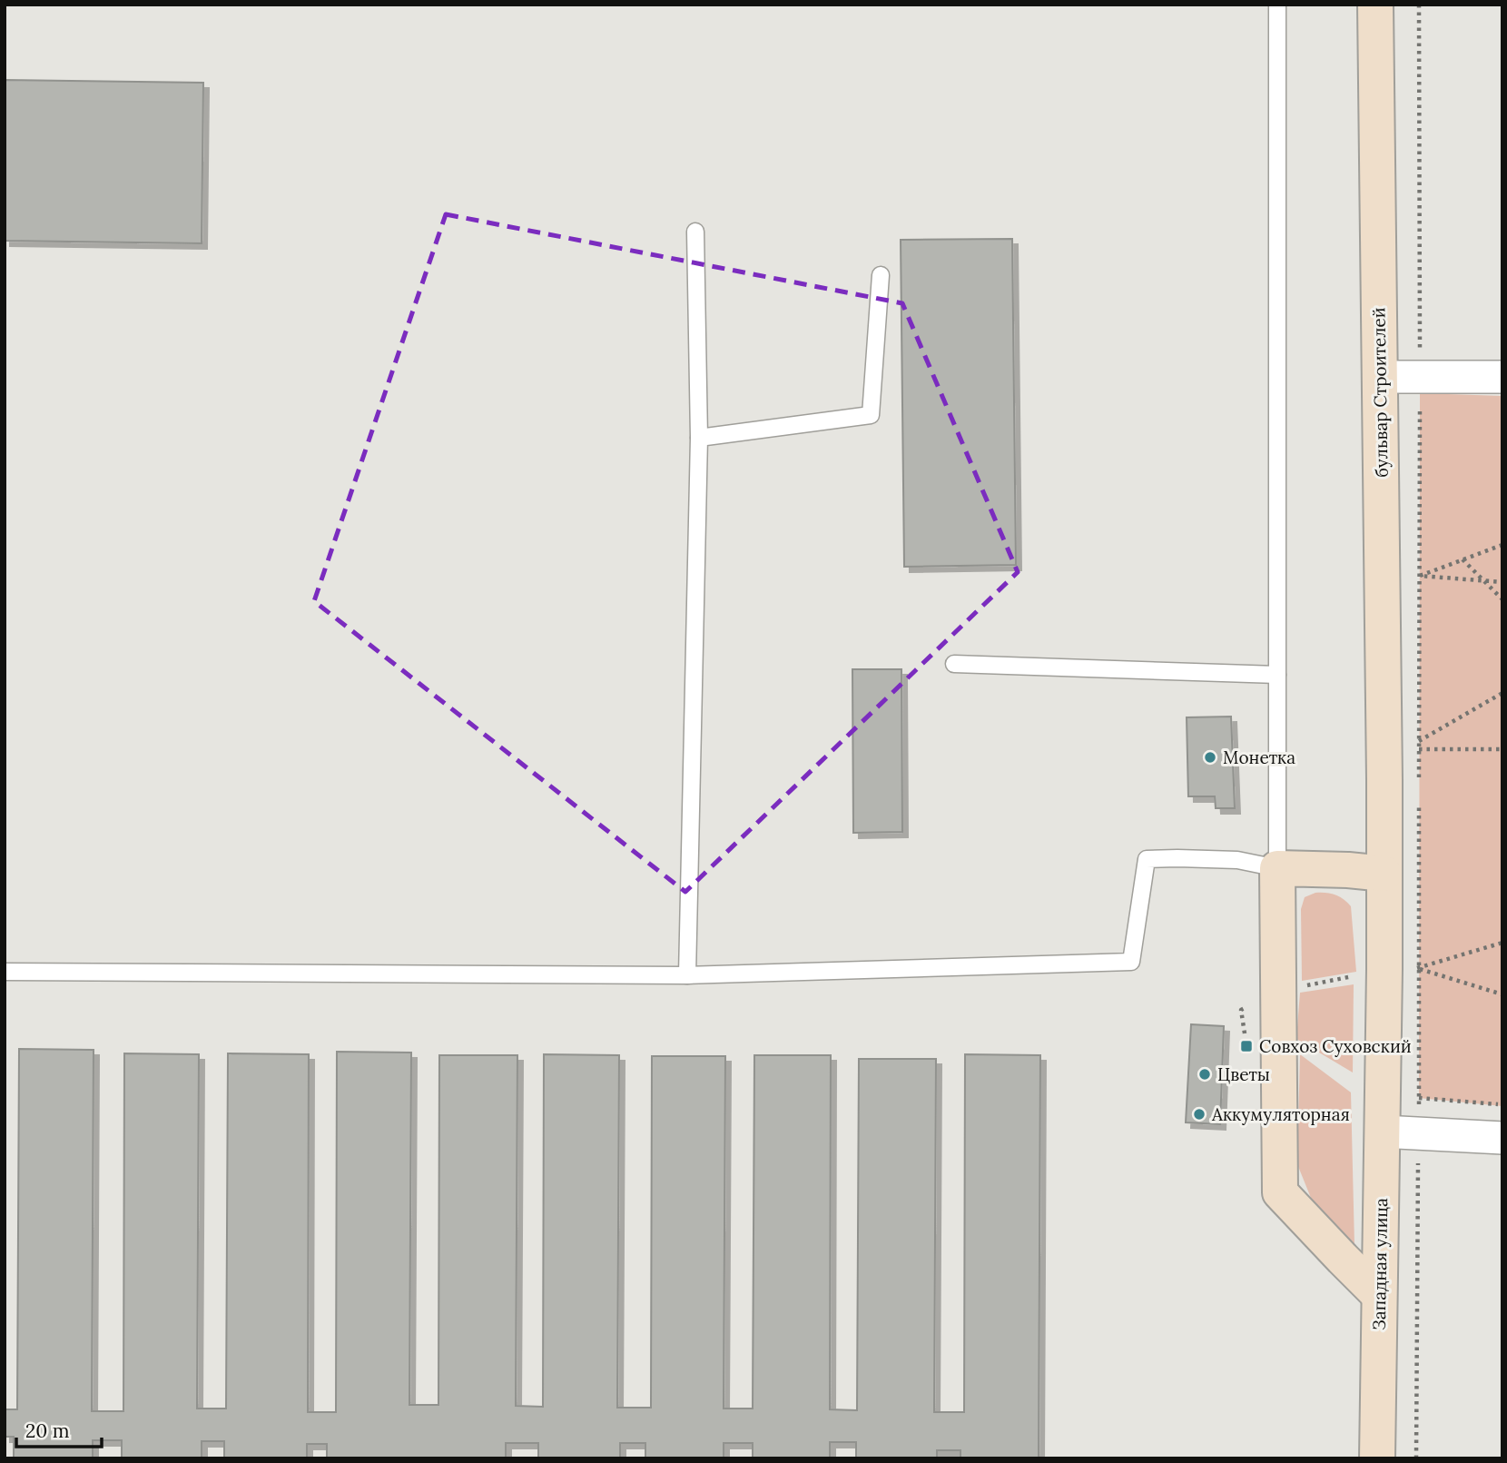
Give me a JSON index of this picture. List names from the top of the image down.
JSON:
{
  "streets": {
    "main road": ["бульвар Строителей", "Западная улица"]
  },
  "crossings": [
    ["бульвар Строителей", "Западная улица"]
  ],
  "places": {
    "other": ["Монетка", "Цветы", "Аккумуляторная"],
    "transit": ["Совхоз Суховский"]
  },
  "scale_bar": "20 m"
}
